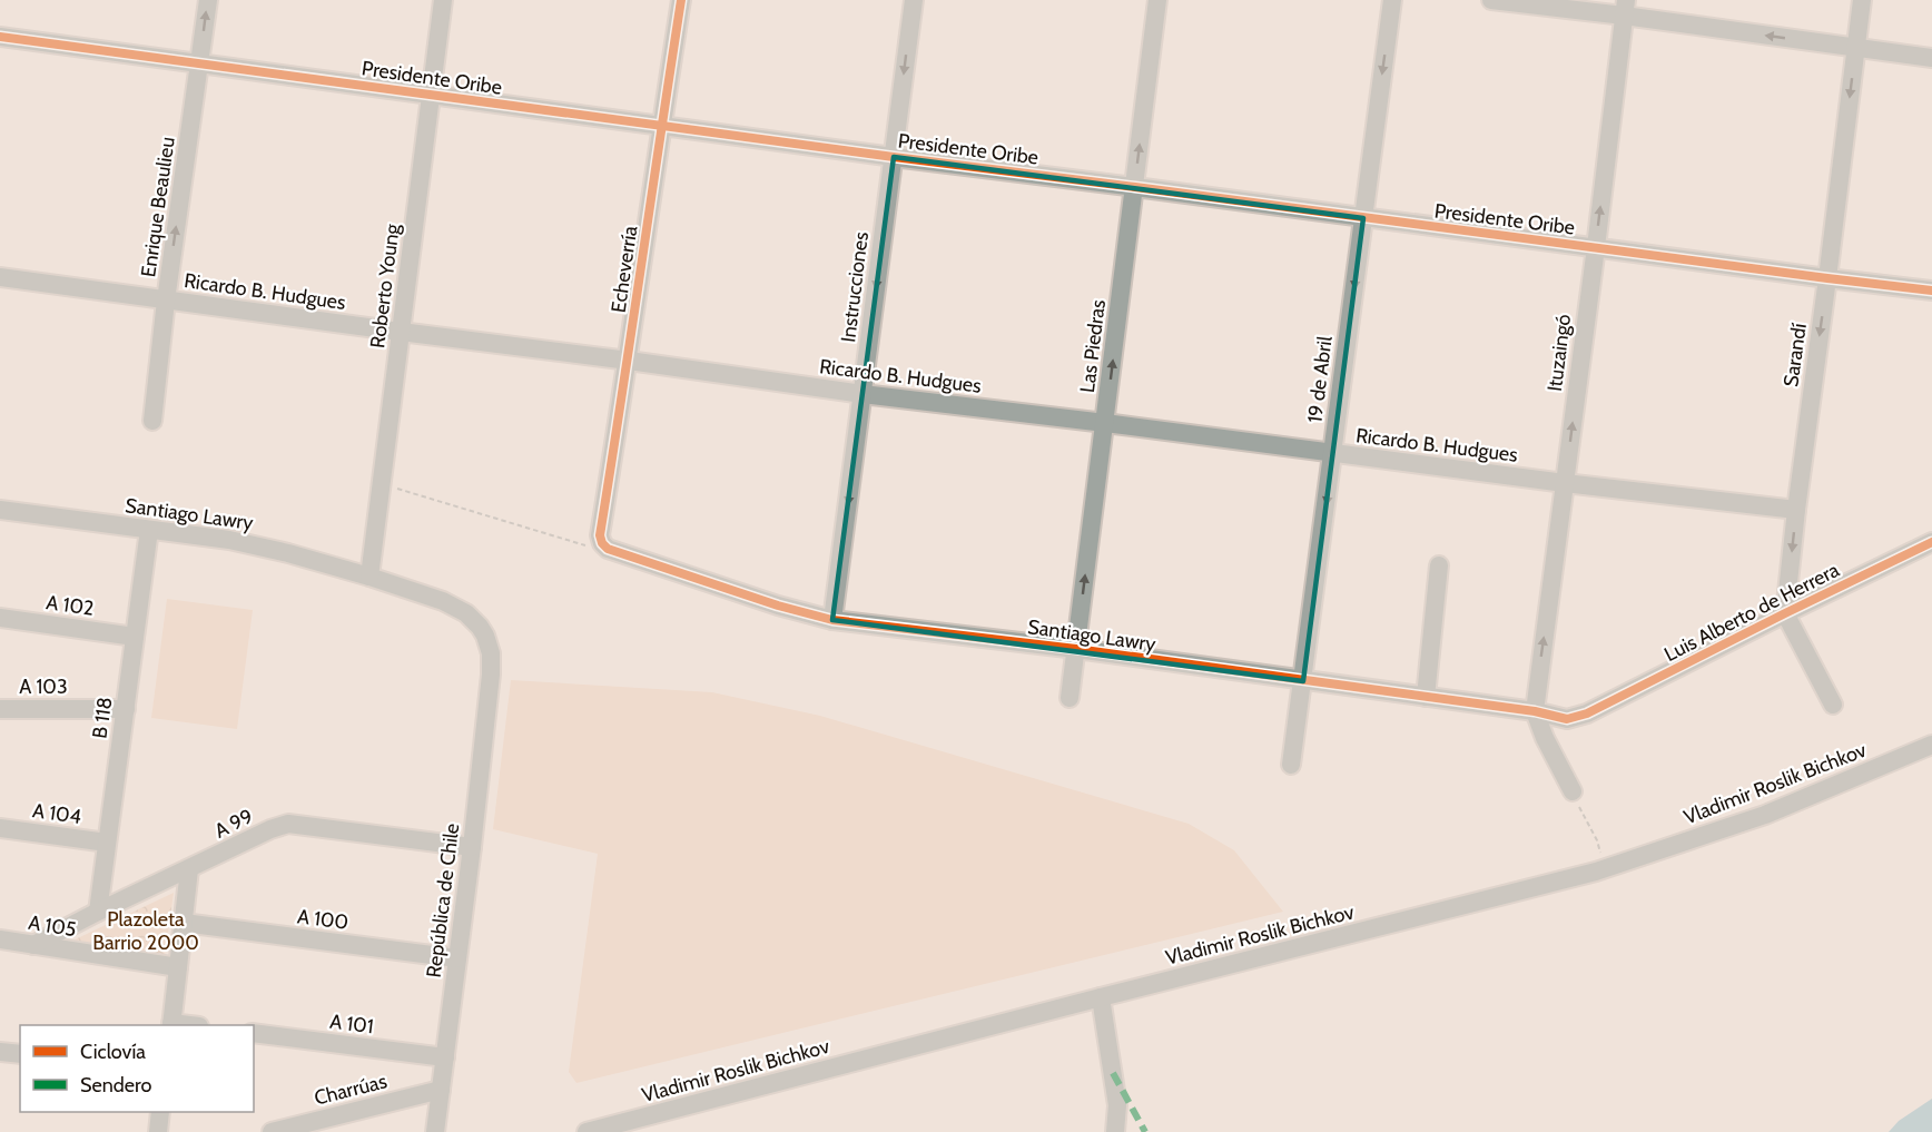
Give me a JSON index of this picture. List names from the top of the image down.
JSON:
{
  "streets": {
    "street": [
      "Presidente Oribe",
      "Enrique Beaulieu",
      "Echeverría",
      "Roberto Young",
      "Instrucciones",
      "Ricardo B. Hudgues",
      "Las Piedras",
      "Ituzaingó",
      "Sarandí",
      "19 de Abril",
      "Santiago Lawry",
      "A 102",
      "Luis Alberto de Herrera",
      "A 103",
      "B 118",
      "Vladimir Roslik Bichkov",
      "A 104",
      "A 99",
      "República de Chile",
      "A 100",
      "A 105",
      "A 101",
      "Charrúas"
    ]
  },
  "crossings": [
    ["Presidente Oribe", "Enrique Beaulieu"],
    ["Presidente Oribe", "Echeverría"],
    ["Presidente Oribe", "Roberto Young"],
    ["Presidente Oribe", "Instrucciones"],
    ["Presidente Oribe", "Las Piedras"],
    ["Presidente Oribe", "Ituzaingó"],
    ["Presidente Oribe", "Sarandí"],
    ["Presidente Oribe", "19 de Abril"],
    ["Enrique Beaulieu", "Ricardo B. Hudgues"],
    ["Echeverría", "Ricardo B. Hudgues"],
    ["Echeverría", "Santiago Lawry"],
    ["Roberto Young", "Ricardo B. Hudgues"],
    ["Roberto Young", "Santiago Lawry"],
    ["Instrucciones", "Ricardo B. Hudgues"],
    ["Instrucciones", "Santiago Lawry"],
    ["Ricardo B. Hudgues", "Las Piedras"],
    ["Ricardo B. Hudgues", "Ituzaingó"],
    ["Ricardo B. Hudgues", "Sarandí"],
    ["Ricardo B. Hudgues", "19 de Abril"],
    ["Las Piedras", "Santiago Lawry"],
    ["Ituzaingó", "Santiago Lawry"],
    ["Sarandí", "Luis Alberto de Herrera"],
    ["19 de Abril", "Santiago Lawry"],
    ["Santiago Lawry", "Luis Alberto de Herrera"],
    ["Santiago Lawry", "B 118"],
    ["Santiago Lawry", "República de Chile"],
    ["A 102", "B 118"],
    ["A 103", "B 118"],
    ["B 118", "A 104"],
    ["B 118", "A 99"],
    ["A 99", "República de Chile"],
    ["A 99", "A 105"],
    ["República de Chile", "A 100"],
    ["República de Chile", "A 101"],
    ["República de Chile", "Charrúas"]
  ],
  "one_way": [
    "Enrique Beaulieu",
    "Instrucciones",
    "Las Piedras",
    "Ituzaingó",
    "Sarandí",
    "19 de Abril"
  ],
  "parks": ["Plazoleta Barrio 2000"],
  "legend": ["Ciclovía", "Sendero"]
}
